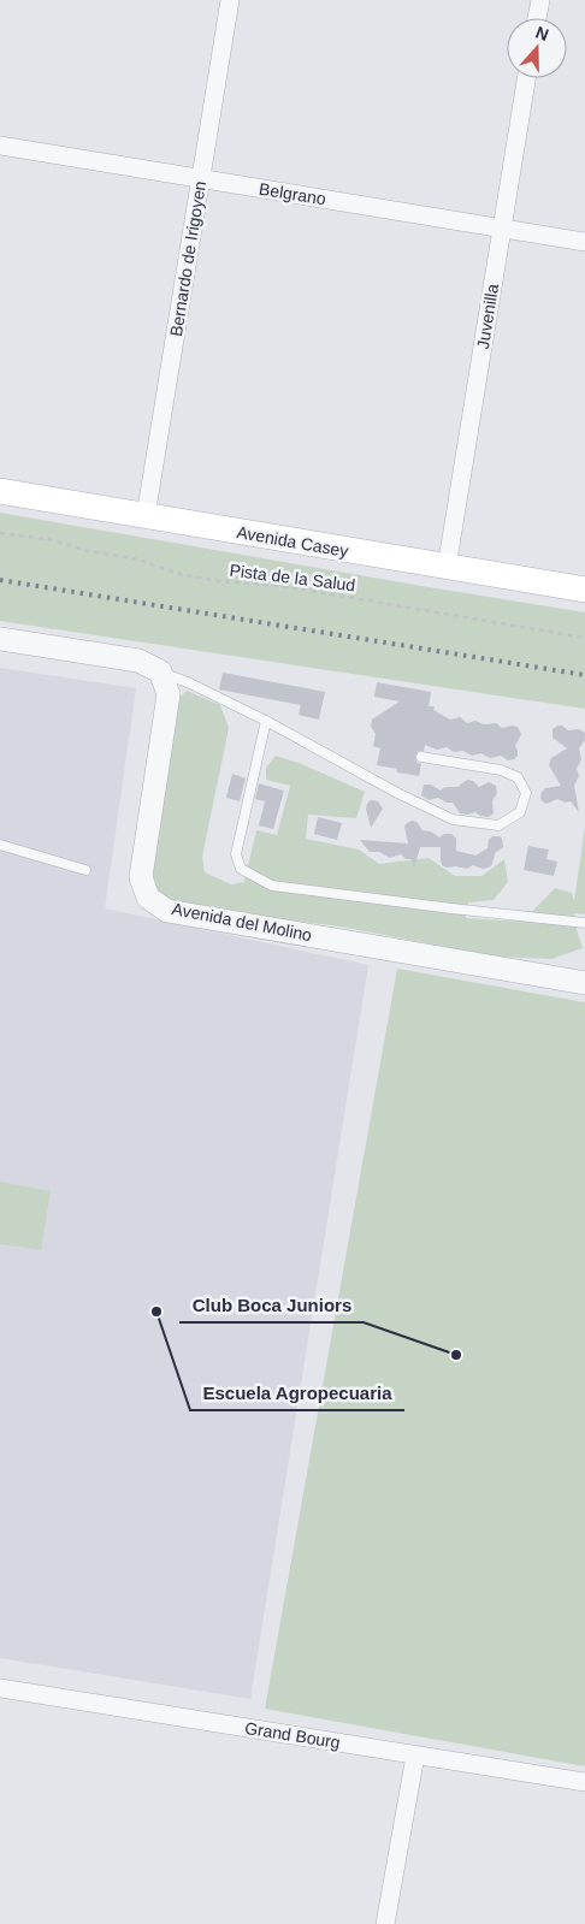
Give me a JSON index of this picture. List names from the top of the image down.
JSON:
{
  "streets": {
    "main road": ["Avenida Casey"],
    "street": [
      "Belgrano",
      "Bernardo de Irigoyen",
      "Juvenilla",
      "Avenida del Molino",
      "Grand Bourg"
    ],
    "path": ["Pista de la Salud"]
  },
  "crossings": [
    ["Belgrano", "Bernardo de Irigoyen"],
    ["Belgrano", "Juvenilla"],
    ["Bernardo de Irigoyen", "Avenida Casey"],
    ["Juvenilla", "Avenida Casey"]
  ],
  "places": ["Escuela Agropecuaria", "Club Boca Juniors"],
  "north": "top"
}
